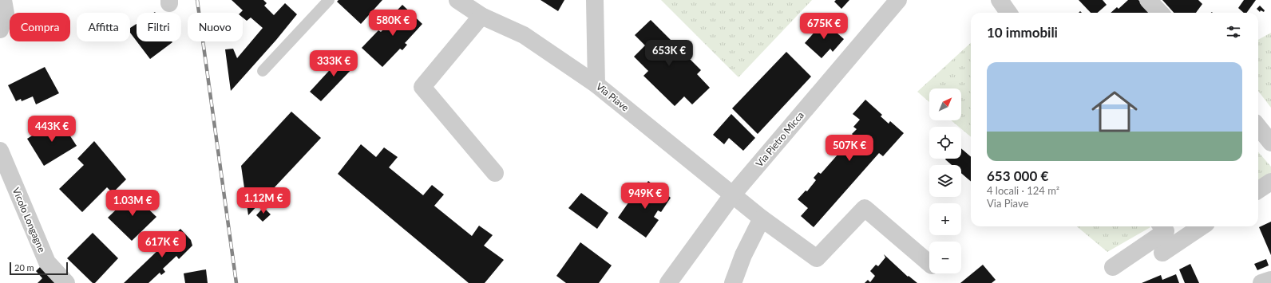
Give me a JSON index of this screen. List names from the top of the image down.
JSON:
{
  "streets": {
    "street": ["Via Piave", "Via Pietro Micca", "Vicolo Longagne"]
  },
  "crossings": [
    ["Via Piave", "Via Pietro Micca"]
  ],
  "scale_bar": "20 m",
  "north": "top right",
  "page": {
    "price": [
      "580K €",
      "675K €",
      "653K €",
      "333K €",
      "443K €",
      "507K €",
      "949K €",
      "1.12M €",
      "1.03M €",
      "617K €"
    ],
    "chip": [
      "Compra",
      "Affitta",
      "Filtri",
      "Nuovo"
    ],
    "heading": "10 immobili",
    "list": [
      {
        "name": "653 000 €",
        "note": "4 locali · 124 m² · Via Piave"
      }
    ],
    "map_buttons": ["+", "−"],
    "scale": "20 m"
  }
}
